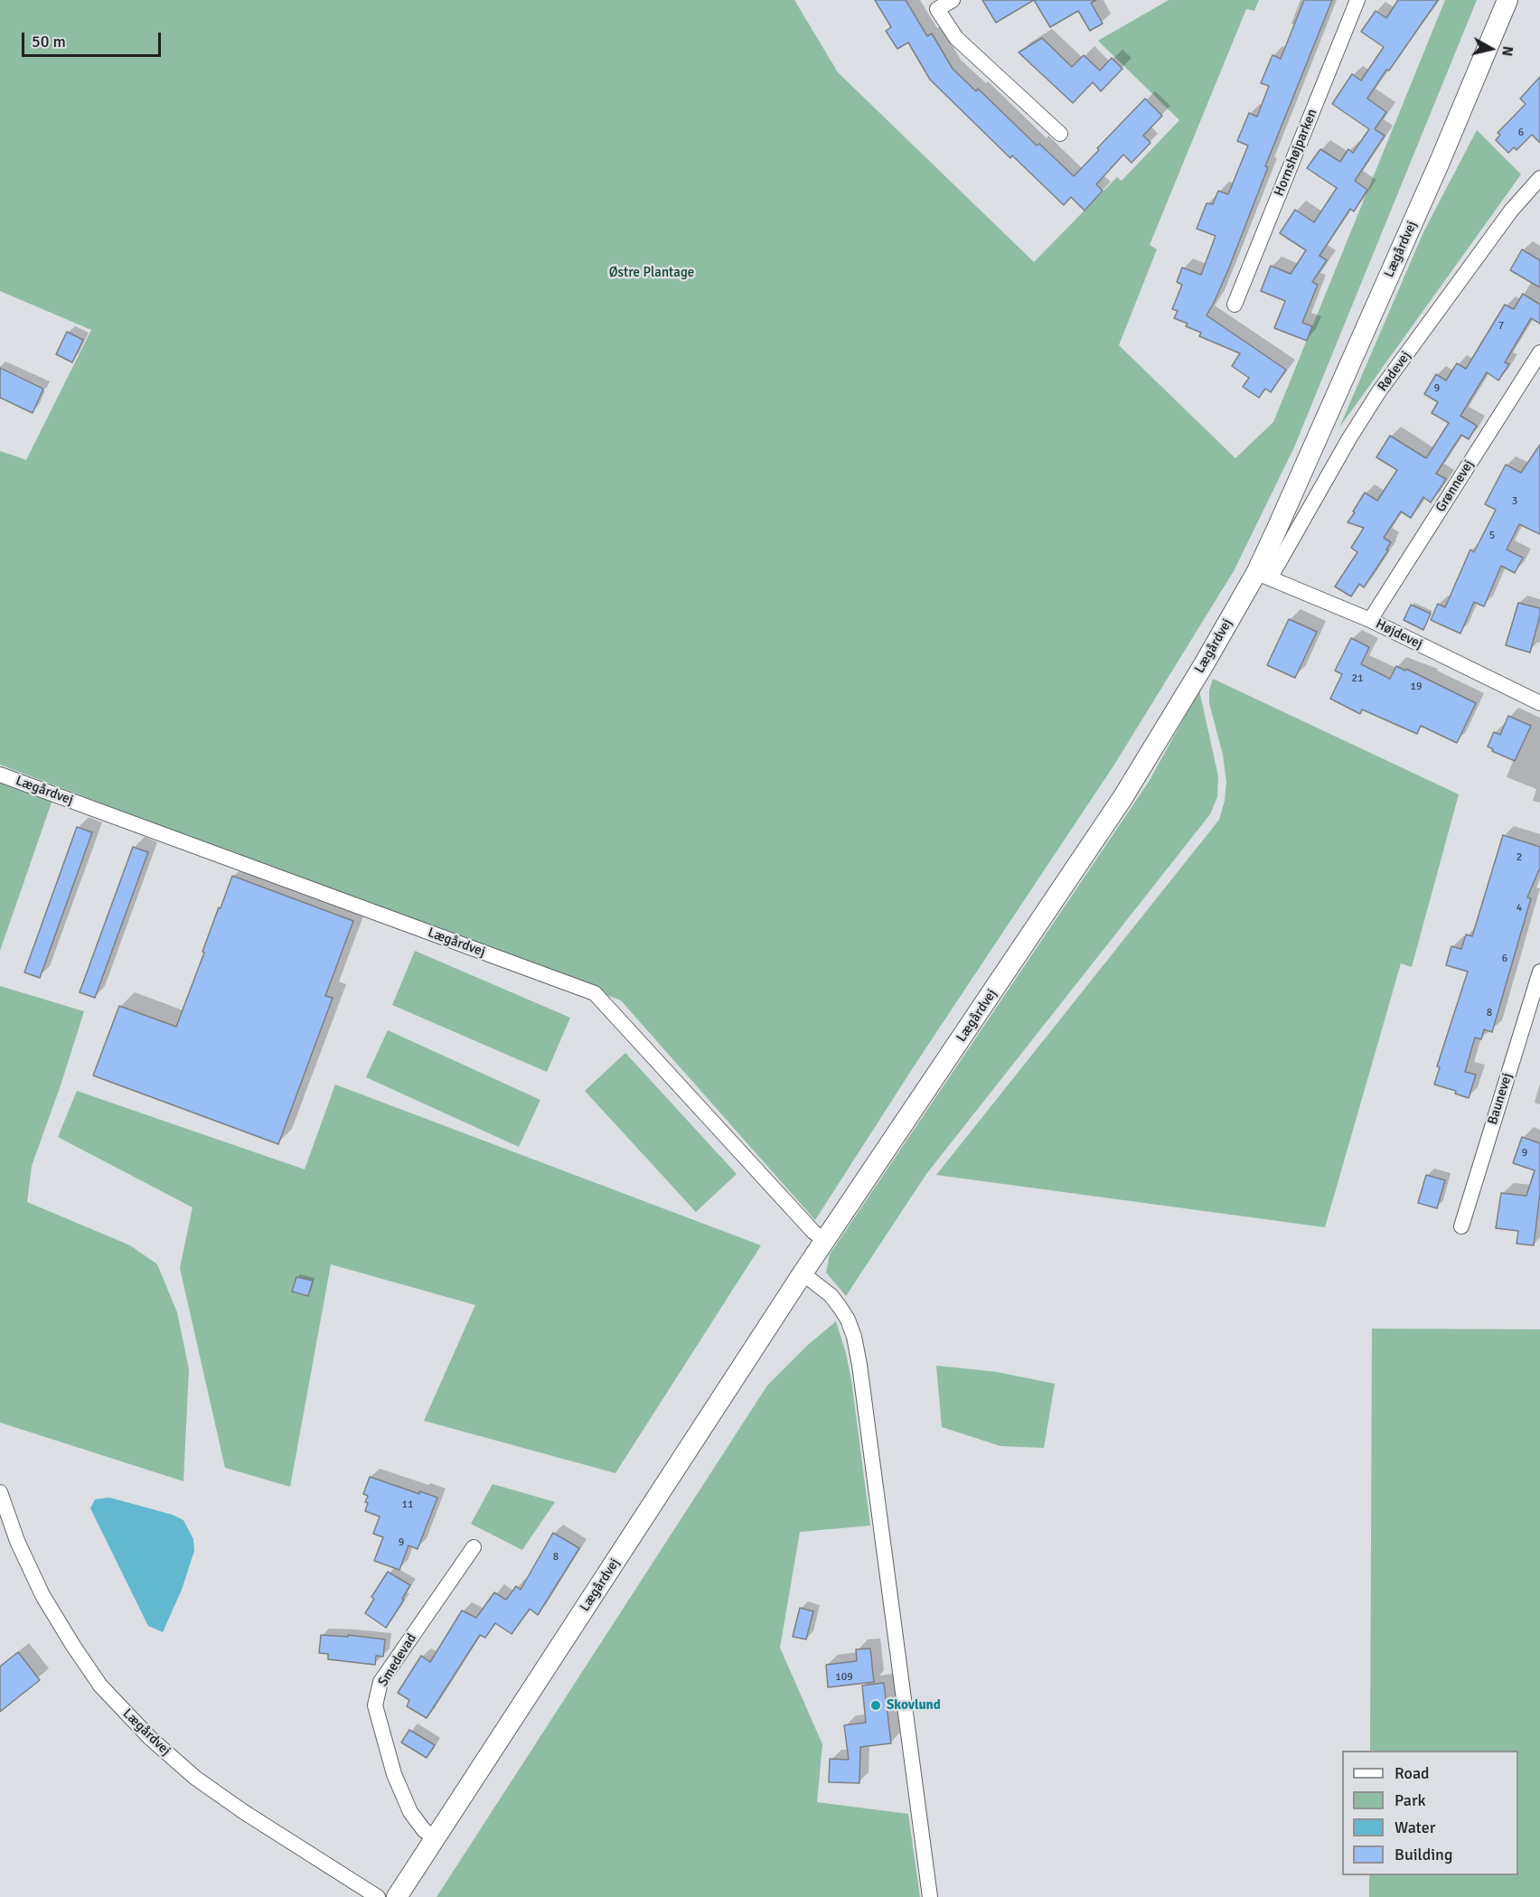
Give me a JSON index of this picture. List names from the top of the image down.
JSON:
{
  "streets": {
    "street": [
      "Hornshøjparken",
      "Lægårdvej",
      "Rødevej",
      "Grønnevej",
      "Højdevej",
      "Baunevej",
      "Smedevad"
    ]
  },
  "crossings": [
    ["Lægårdvej", "Rødevej"],
    ["Lægårdvej", "Højdevej"],
    ["Lægårdvej", "Smedevad"],
    ["Rødevej", "Højdevej"],
    ["Grønnevej", "Højdevej"]
  ],
  "parks": ["Østre Plantage"],
  "places": ["Skovlund"],
  "house_numbers": [
    "6",
    "7",
    "9",
    "3",
    "5",
    "21",
    "19",
    "2",
    "4",
    "6",
    "8",
    "9",
    "11",
    "9",
    "8",
    "109"
  ],
  "legend": [
    "Road",
    "Park",
    "Water",
    "Building"
  ],
  "scale_bar": "50 m",
  "north": "right"
}
